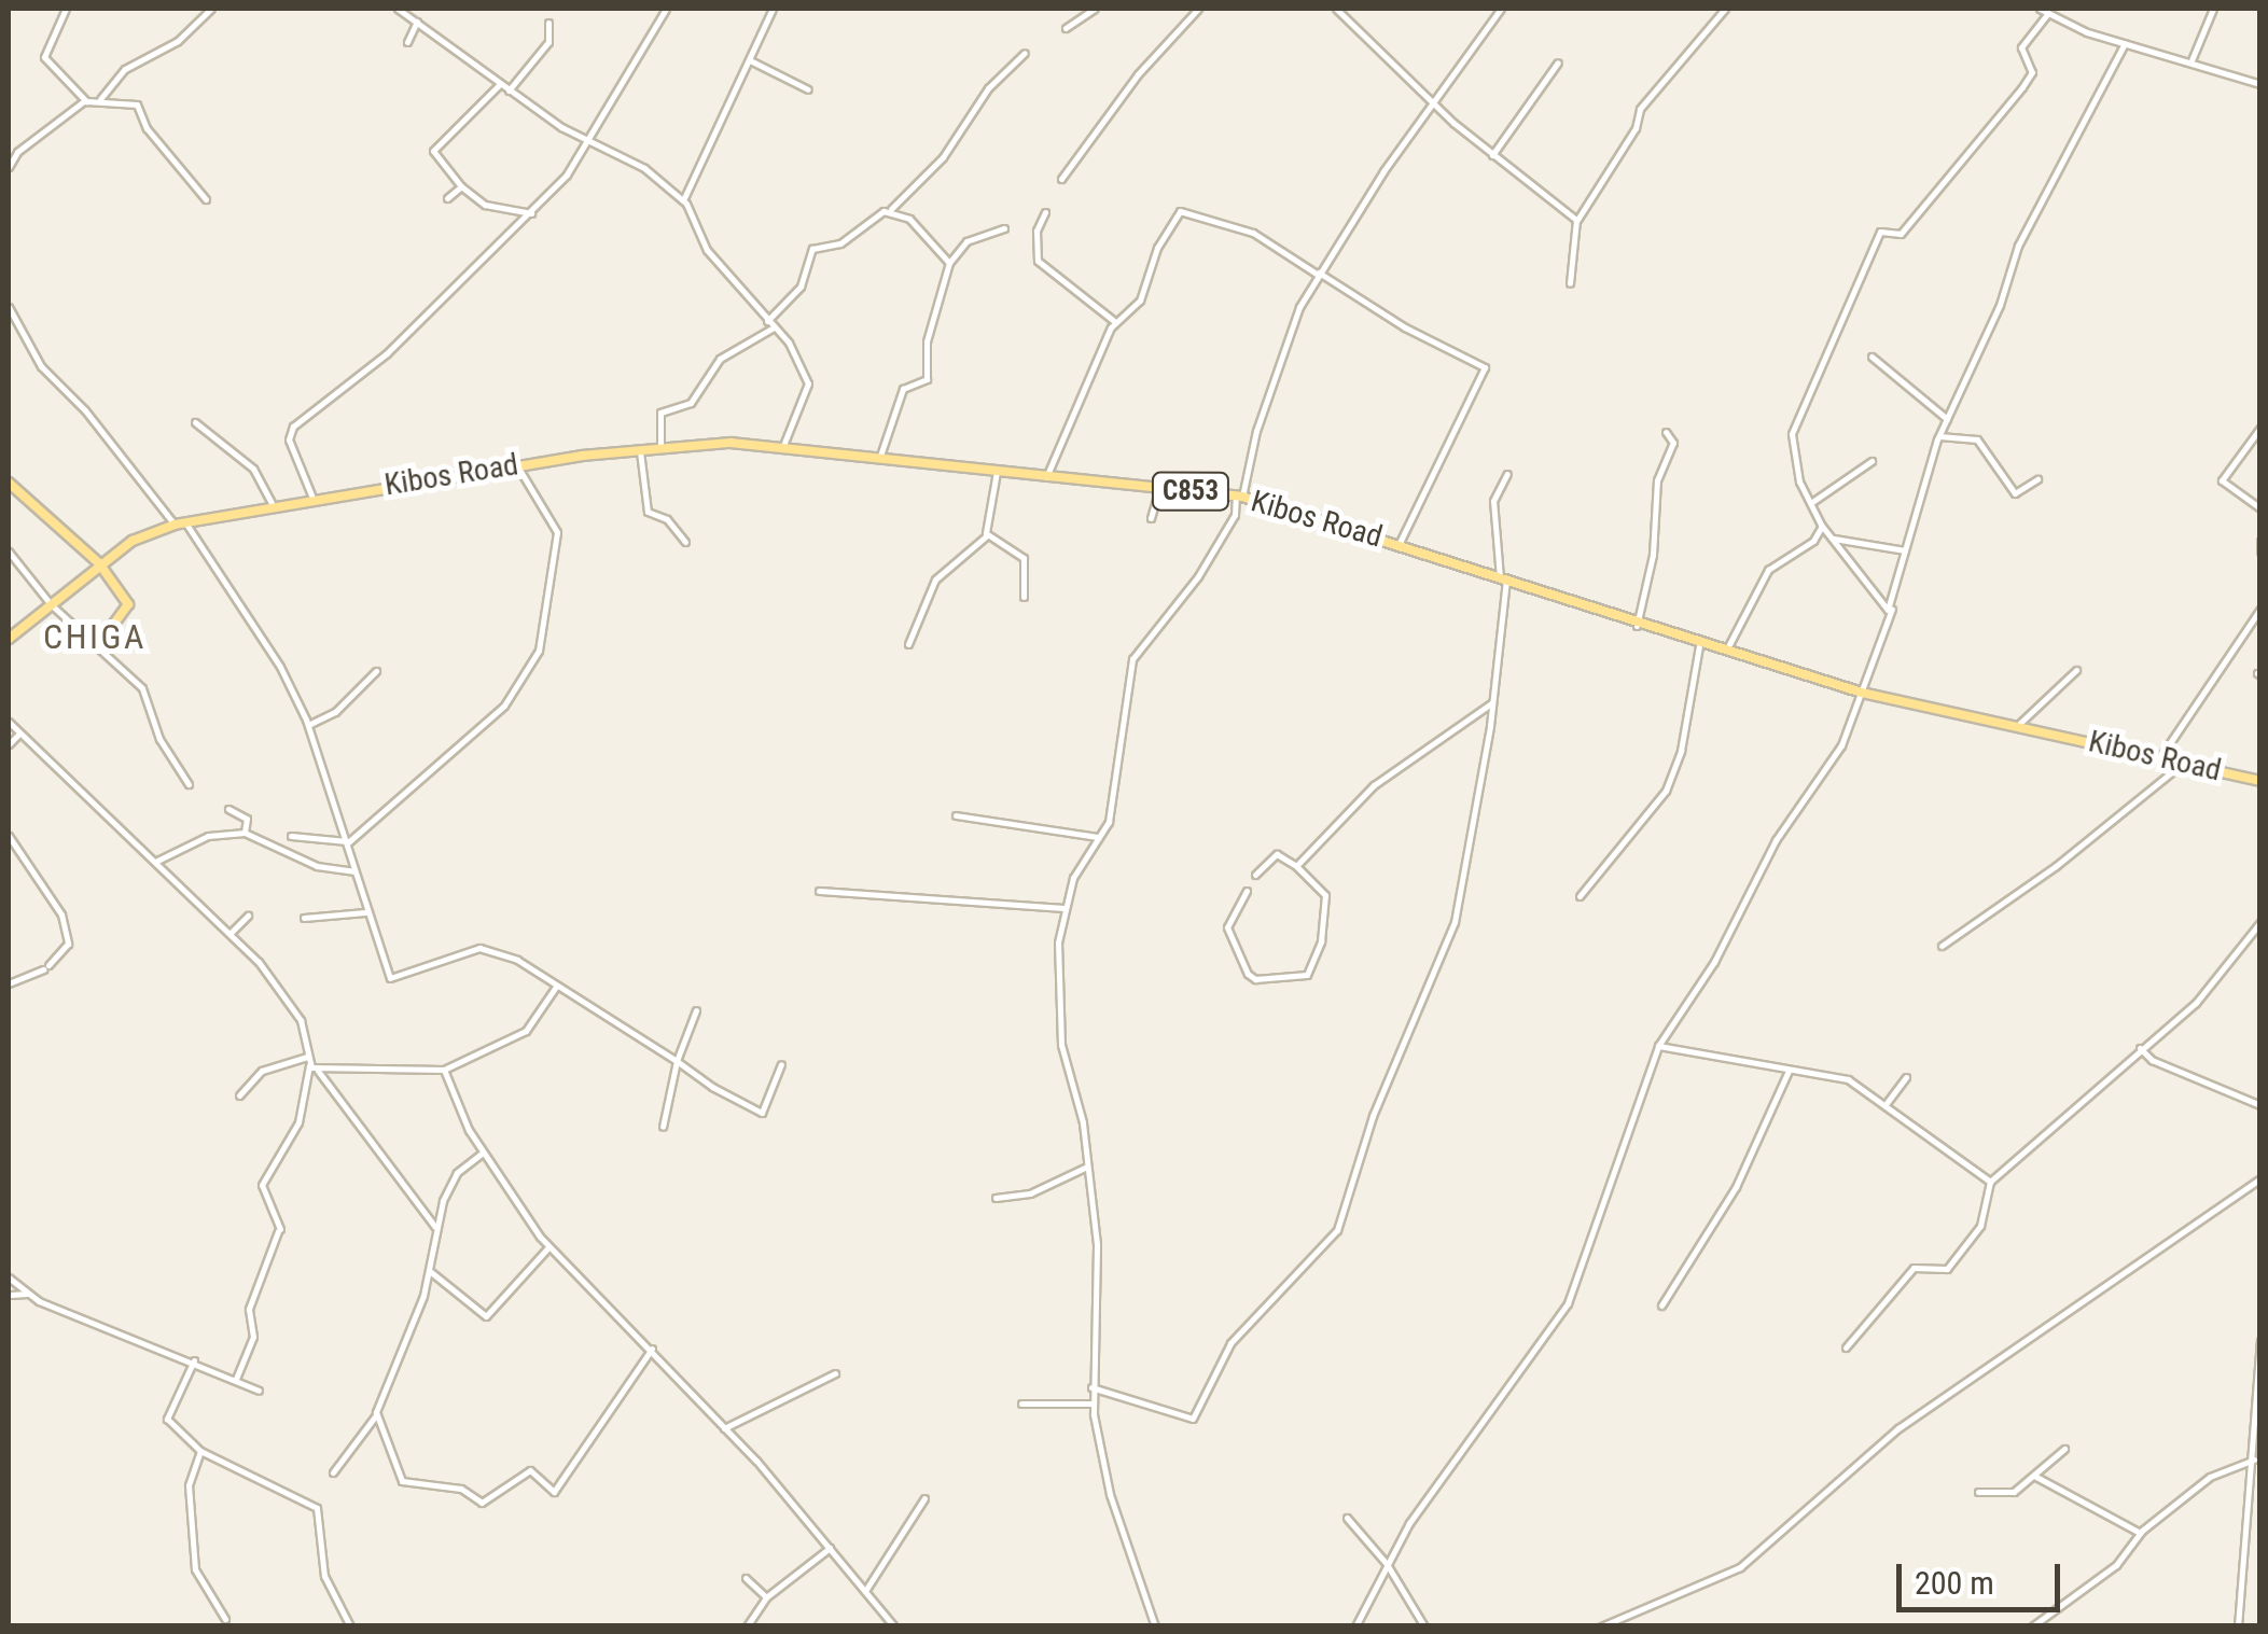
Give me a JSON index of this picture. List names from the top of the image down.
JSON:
{
  "streets": {
    "main road": ["Kibos Road", "C853"]
  },
  "districts": ["CHIGA"],
  "scale_bar": "200 m"
}
